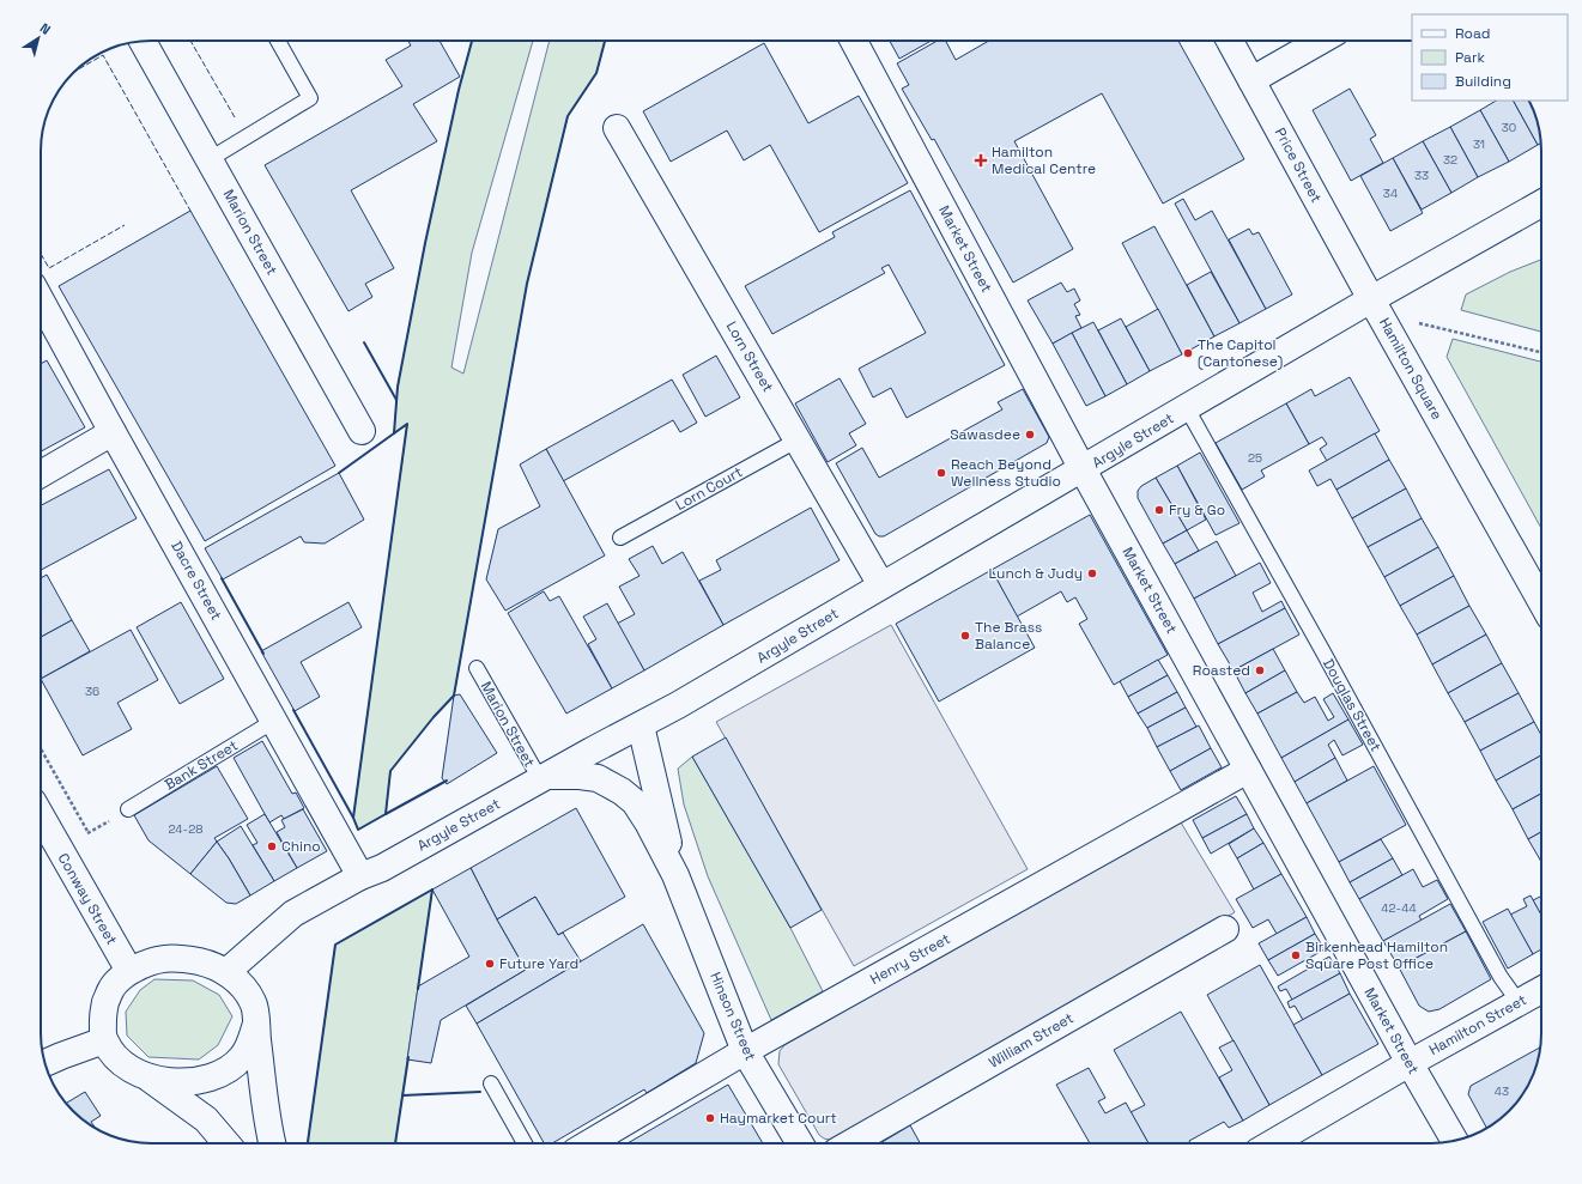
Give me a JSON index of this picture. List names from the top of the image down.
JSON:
{
  "streets": {
    "street": [
      "Price Street",
      "Marion Street",
      "Market Street",
      "Lorn Street",
      "Hamilton Square",
      "Argyle Street",
      "Dacre Street",
      "Conway Street",
      "Henry Street",
      "Hinson Street",
      "Hamilton Street",
      "William Street"
    ],
    "lane": ["Lorn Court", "Douglas Street", "Bank Street"]
  },
  "crossings": [
    ["Price Street", "Hamilton Square"],
    ["Price Street", "Argyle Street"],
    ["Marion Street", "Argyle Street"],
    ["Marion Street", "Hinson Street"],
    ["Market Street", "Argyle Street"],
    ["Market Street", "Henry Street"],
    ["Market Street", "Hamilton Street"],
    ["Lorn Street", "Argyle Street"],
    ["Lorn Street", "Lorn Court"],
    ["Hamilton Square", "Argyle Street"],
    ["Argyle Street", "Dacre Street"],
    ["Argyle Street", "Douglas Street"],
    ["Argyle Street", "Conway Street"],
    ["Argyle Street", "Hinson Street"],
    ["Dacre Street", "Bank Street"],
    ["Douglas Street", "Hamilton Street"],
    ["Henry Street", "Hinson Street"]
  ],
  "places": {
    "health": ["Hamilton Medical Centre"],
    "other": [
      "The Capitol (Cantonese)",
      "Sawasdee",
      "Reach Beyond Wellness Studio",
      "Fry & Go",
      "Lunch & Judy",
      "The Brass Balance",
      "Roasted",
      "Chino",
      "Birkenhead Hamilton Square Post Office",
      "Future Yard",
      "Haymarket Court"
    ]
  },
  "house_numbers": [
    "30",
    "31",
    "32",
    "33",
    "34",
    "25",
    "36",
    "24-28",
    "42-44",
    "43"
  ],
  "legend": ["Road", "Park", "Building"],
  "north": "top right"
}
